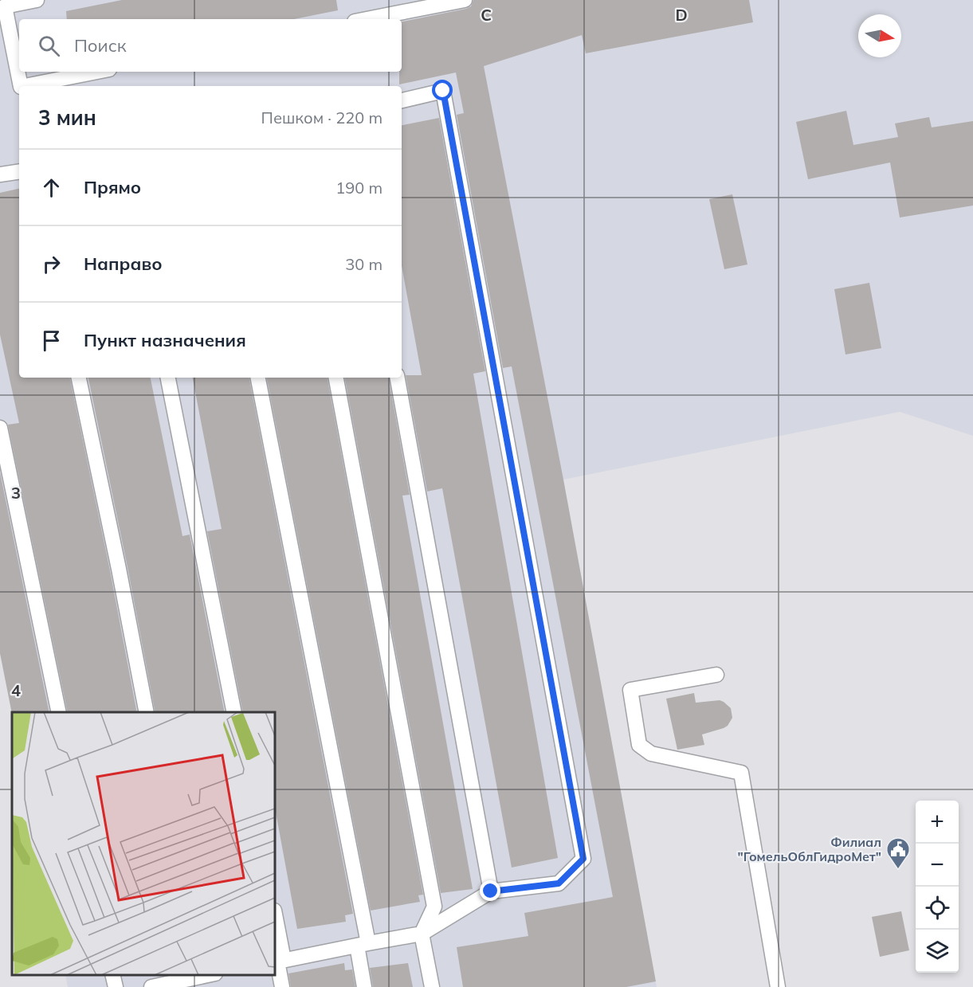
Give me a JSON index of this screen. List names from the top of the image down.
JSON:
{
  "places": {
    "public building": ["Филиал \"ГомельОблГидроМет\""]
  },
  "north": "right",
  "page": {
    "search": "Поиск",
    "heading": ["3 мин", "Пешком · 220 m"],
    "list": [
      ["Прямо", "190 m"],
      ["Направо", "30 m"],
      "Пункт назначения"
    ],
    "map_buttons": ["+", "−"]
  },
  "grid": {
    "columns": ["C", "D"],
    "rows": ["3", "4"]
  }
}
